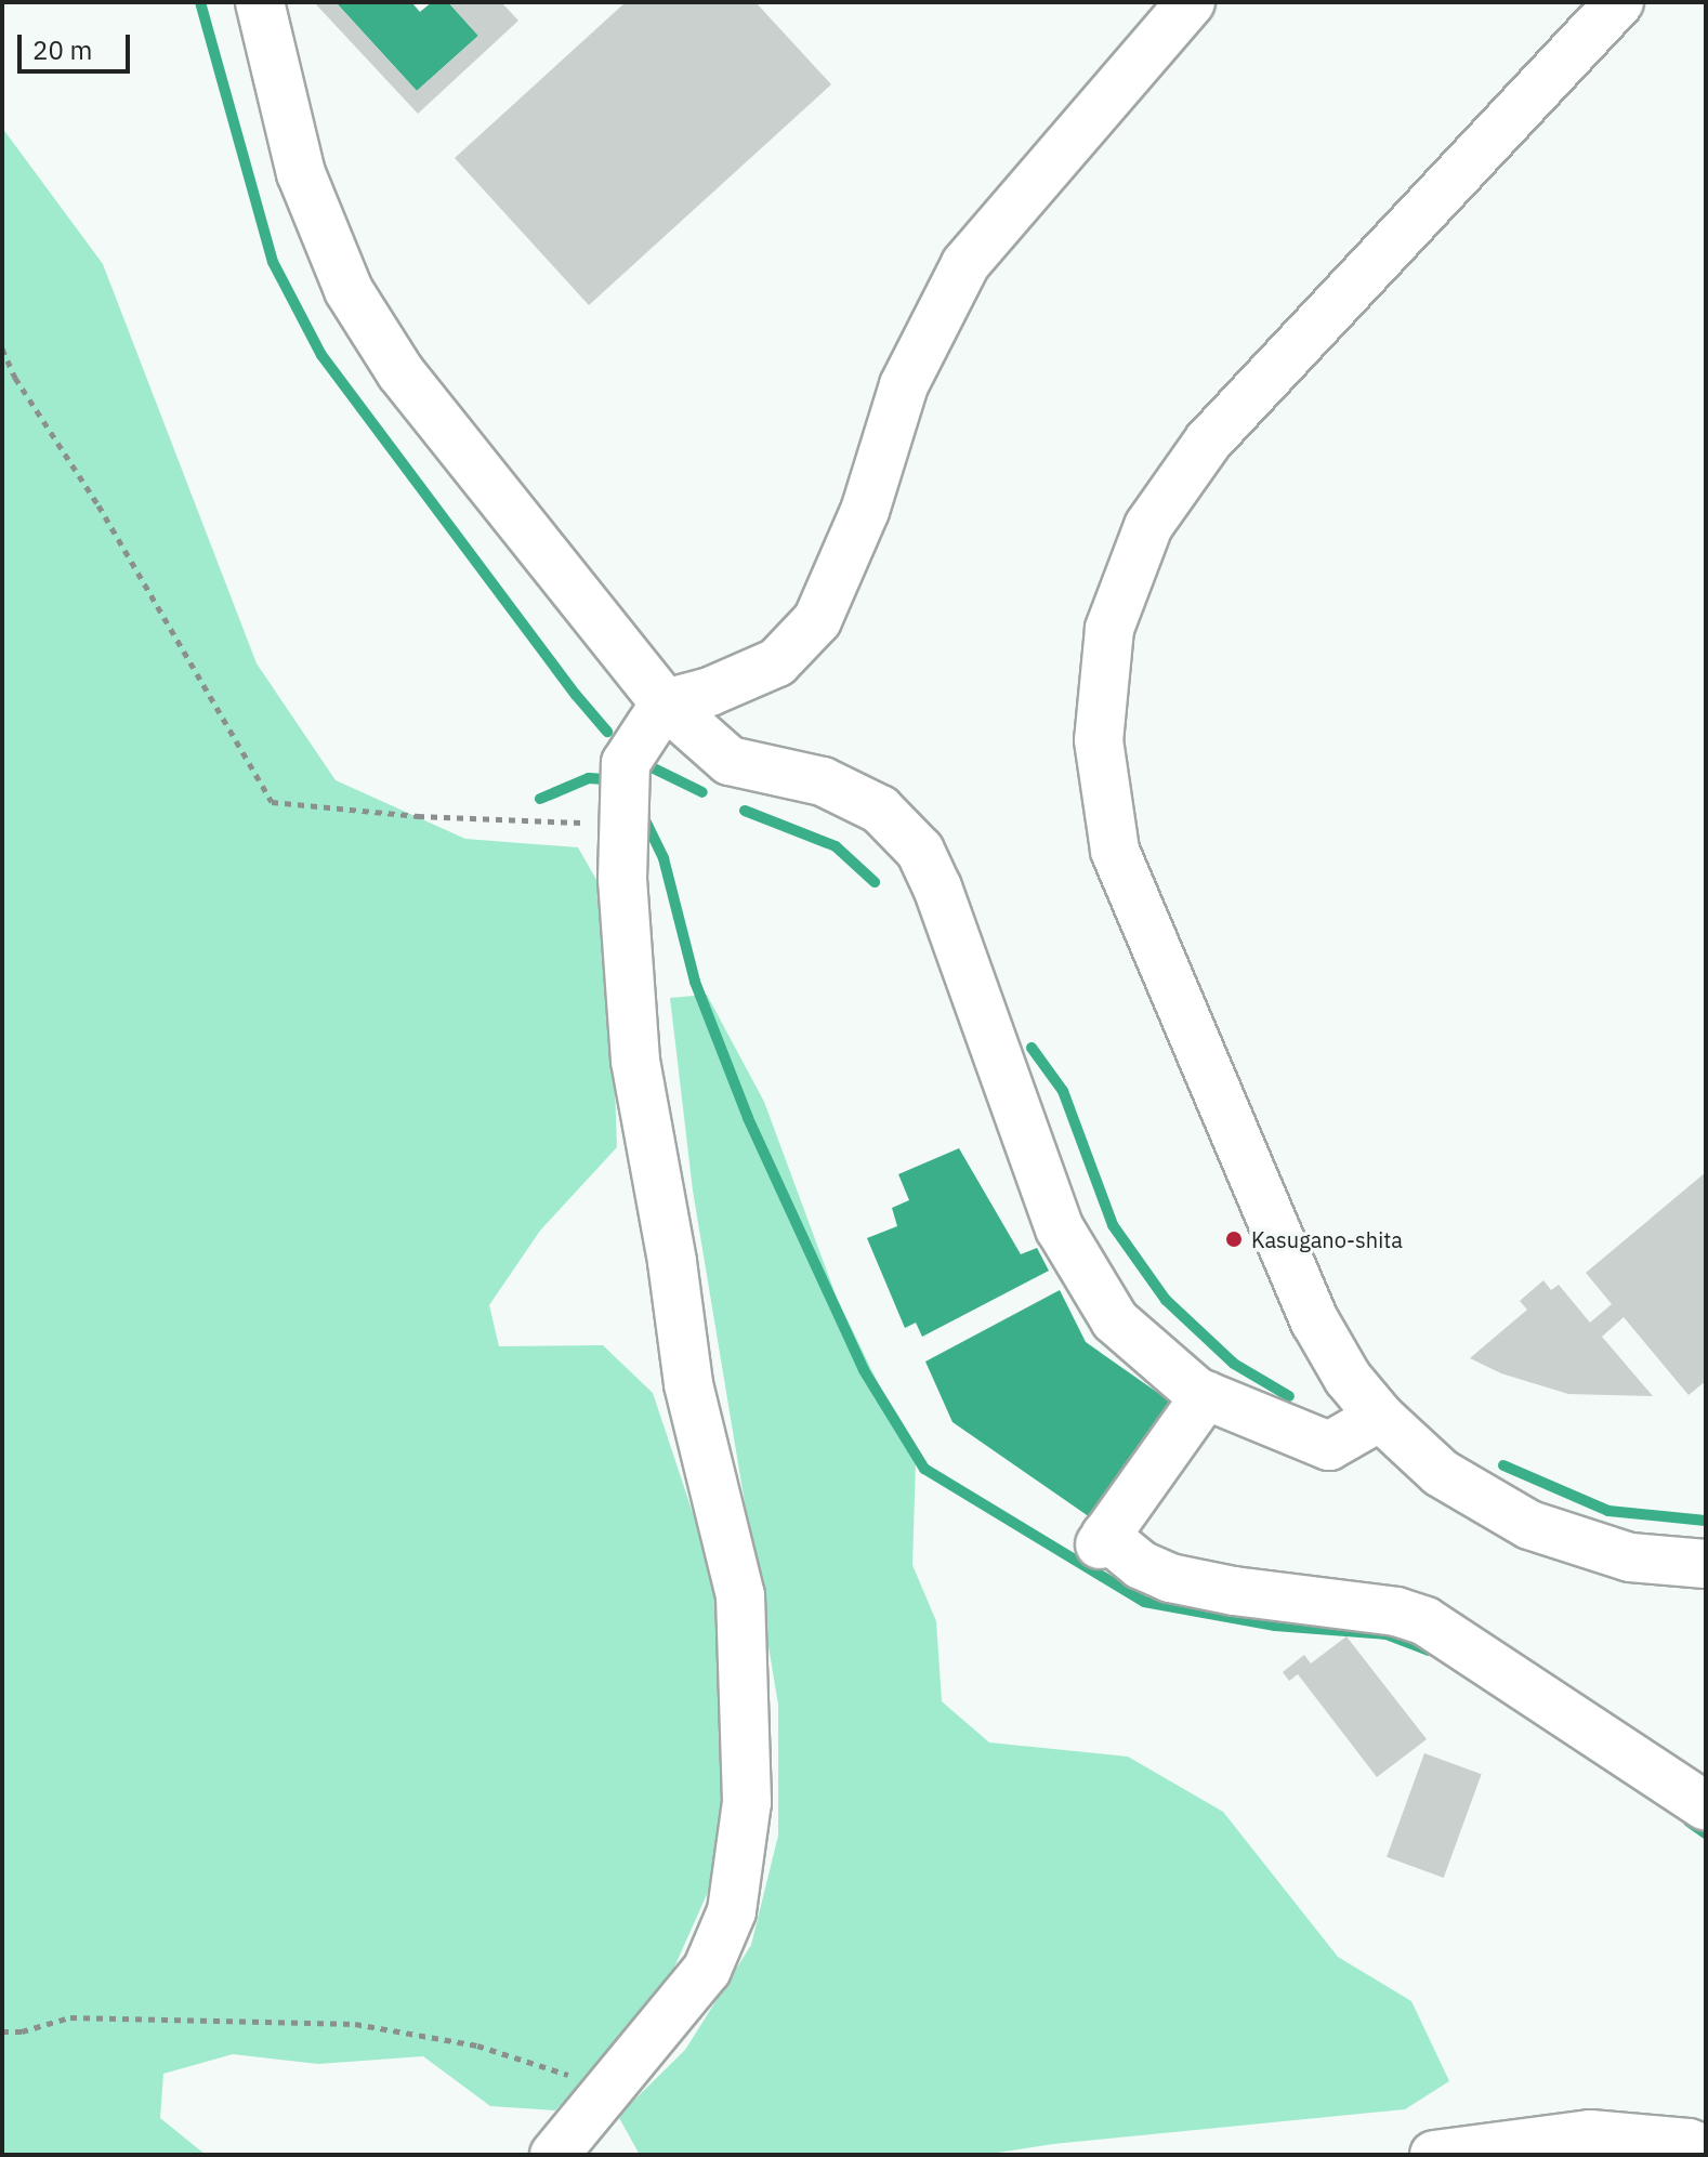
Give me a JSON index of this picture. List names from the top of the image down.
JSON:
{
  "places": ["Kasugano-shita"],
  "scale_bar": "20 m"
}
